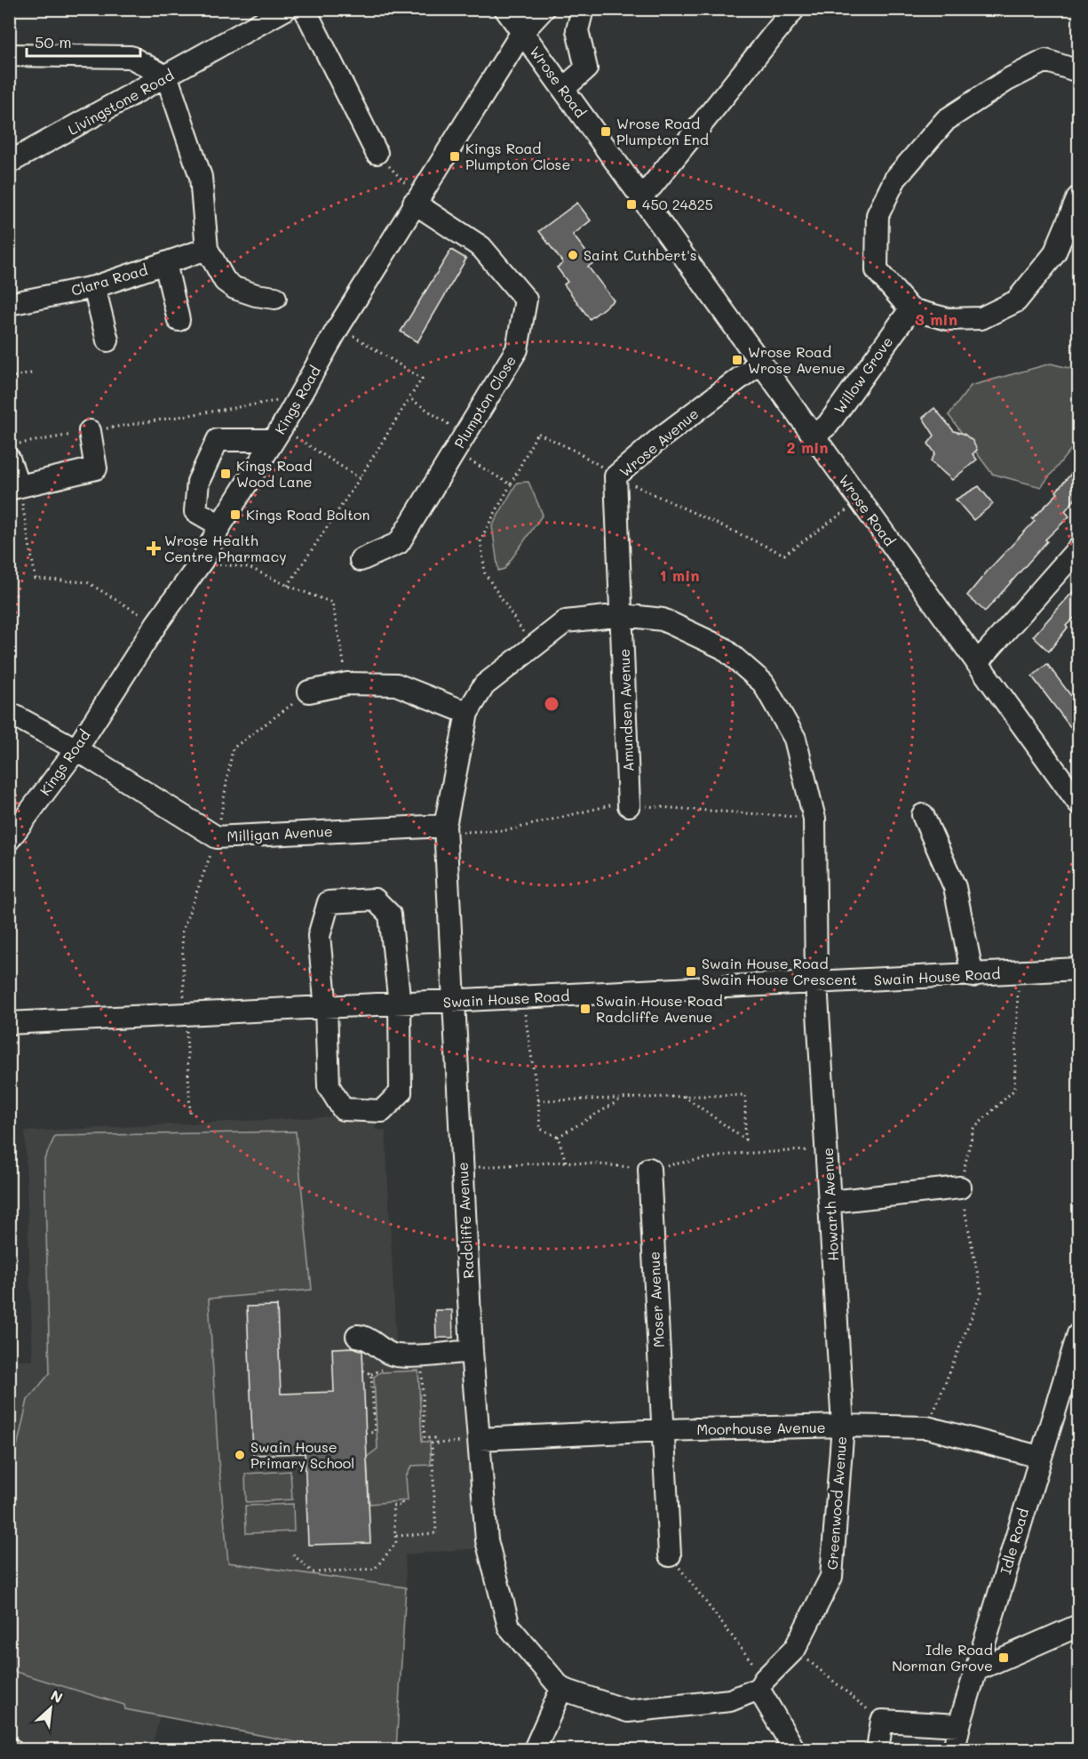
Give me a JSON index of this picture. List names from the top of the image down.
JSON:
{
  "streets": {
    "street": [
      "Wrose Road",
      "Livingstone Road",
      "Clara Road",
      "Willow Grove",
      "Kings Road",
      "Plumpton Close",
      "Wrose Avenue",
      "Amundsen Avenue",
      "Milligan Avenue",
      "Swain House Road",
      "Howarth Avenue",
      "Radcliffe Avenue",
      "Moser Avenue",
      "Moorhouse Avenue",
      "Greenwood Avenue",
      "Idle Road"
    ]
  },
  "crossings": [
    ["Wrose Road", "Willow Grove"],
    ["Wrose Road", "Kings Road"],
    ["Wrose Road", "Wrose Avenue"],
    ["Kings Road", "Plumpton Close"],
    ["Kings Road", "Milligan Avenue"],
    ["Wrose Avenue", "Amundsen Avenue"],
    ["Wrose Avenue", "Howarth Avenue"],
    ["Amundsen Avenue", "Howarth Avenue"],
    ["Milligan Avenue", "Radcliffe Avenue"],
    ["Swain House Road", "Howarth Avenue"],
    ["Swain House Road", "Radcliffe Avenue"],
    ["Howarth Avenue", "Radcliffe Avenue"],
    ["Howarth Avenue", "Moorhouse Avenue"],
    ["Howarth Avenue", "Greenwood Avenue"],
    ["Radcliffe Avenue", "Moorhouse Avenue"],
    ["Moser Avenue", "Moorhouse Avenue"],
    ["Moorhouse Avenue", "Greenwood Avenue"],
    ["Moorhouse Avenue", "Idle Road"]
  ],
  "places": {
    "transit": [
      "Wrose Road Plumpton End",
      "Kings Road Plumpton Close",
      "450 24825",
      "Wrose Road Wrose Avenue",
      "Kings Road Wood Lane",
      "Kings Road Bolton",
      "Swain House Road Swain House Crescent",
      "Swain House Road Radcliffe Avenue",
      "Idle Road Norman Grove"
    ],
    "other": ["Saint Cuthbert's", "Swain House Primary School"],
    "health": ["Wrose Health Centre Pharmacy"]
  },
  "scale_bar": "50 m",
  "north": "top right",
  "rings": ["3 min", "2 min", "1 min"]
}
